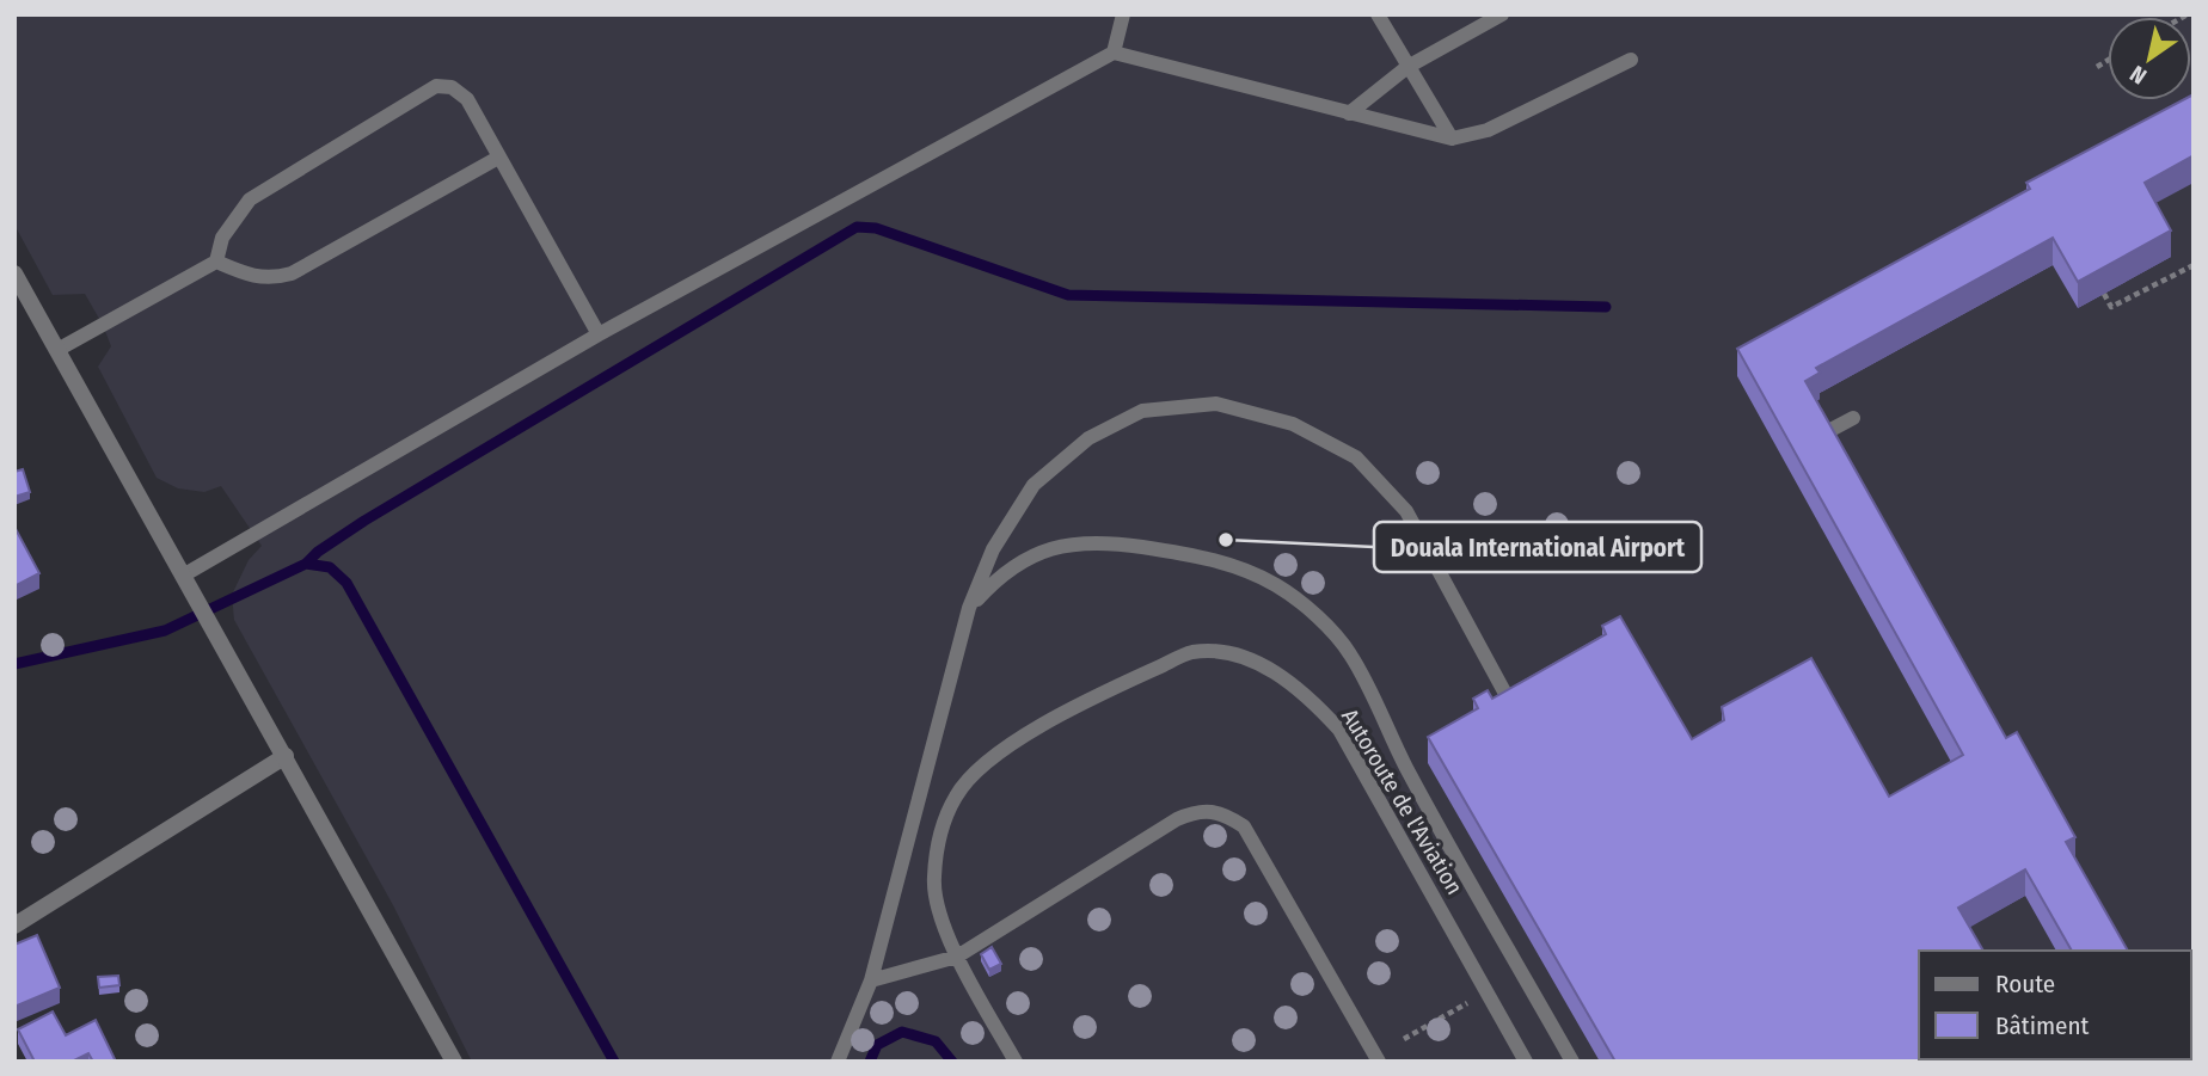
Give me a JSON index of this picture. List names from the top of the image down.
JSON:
{
  "streets": {
    "lane": ["Autoroute de l'Aviation"]
  },
  "places": ["Douala International Airport"],
  "legend": ["Route", "Bâtiment"],
  "north": "bottom left"
}
